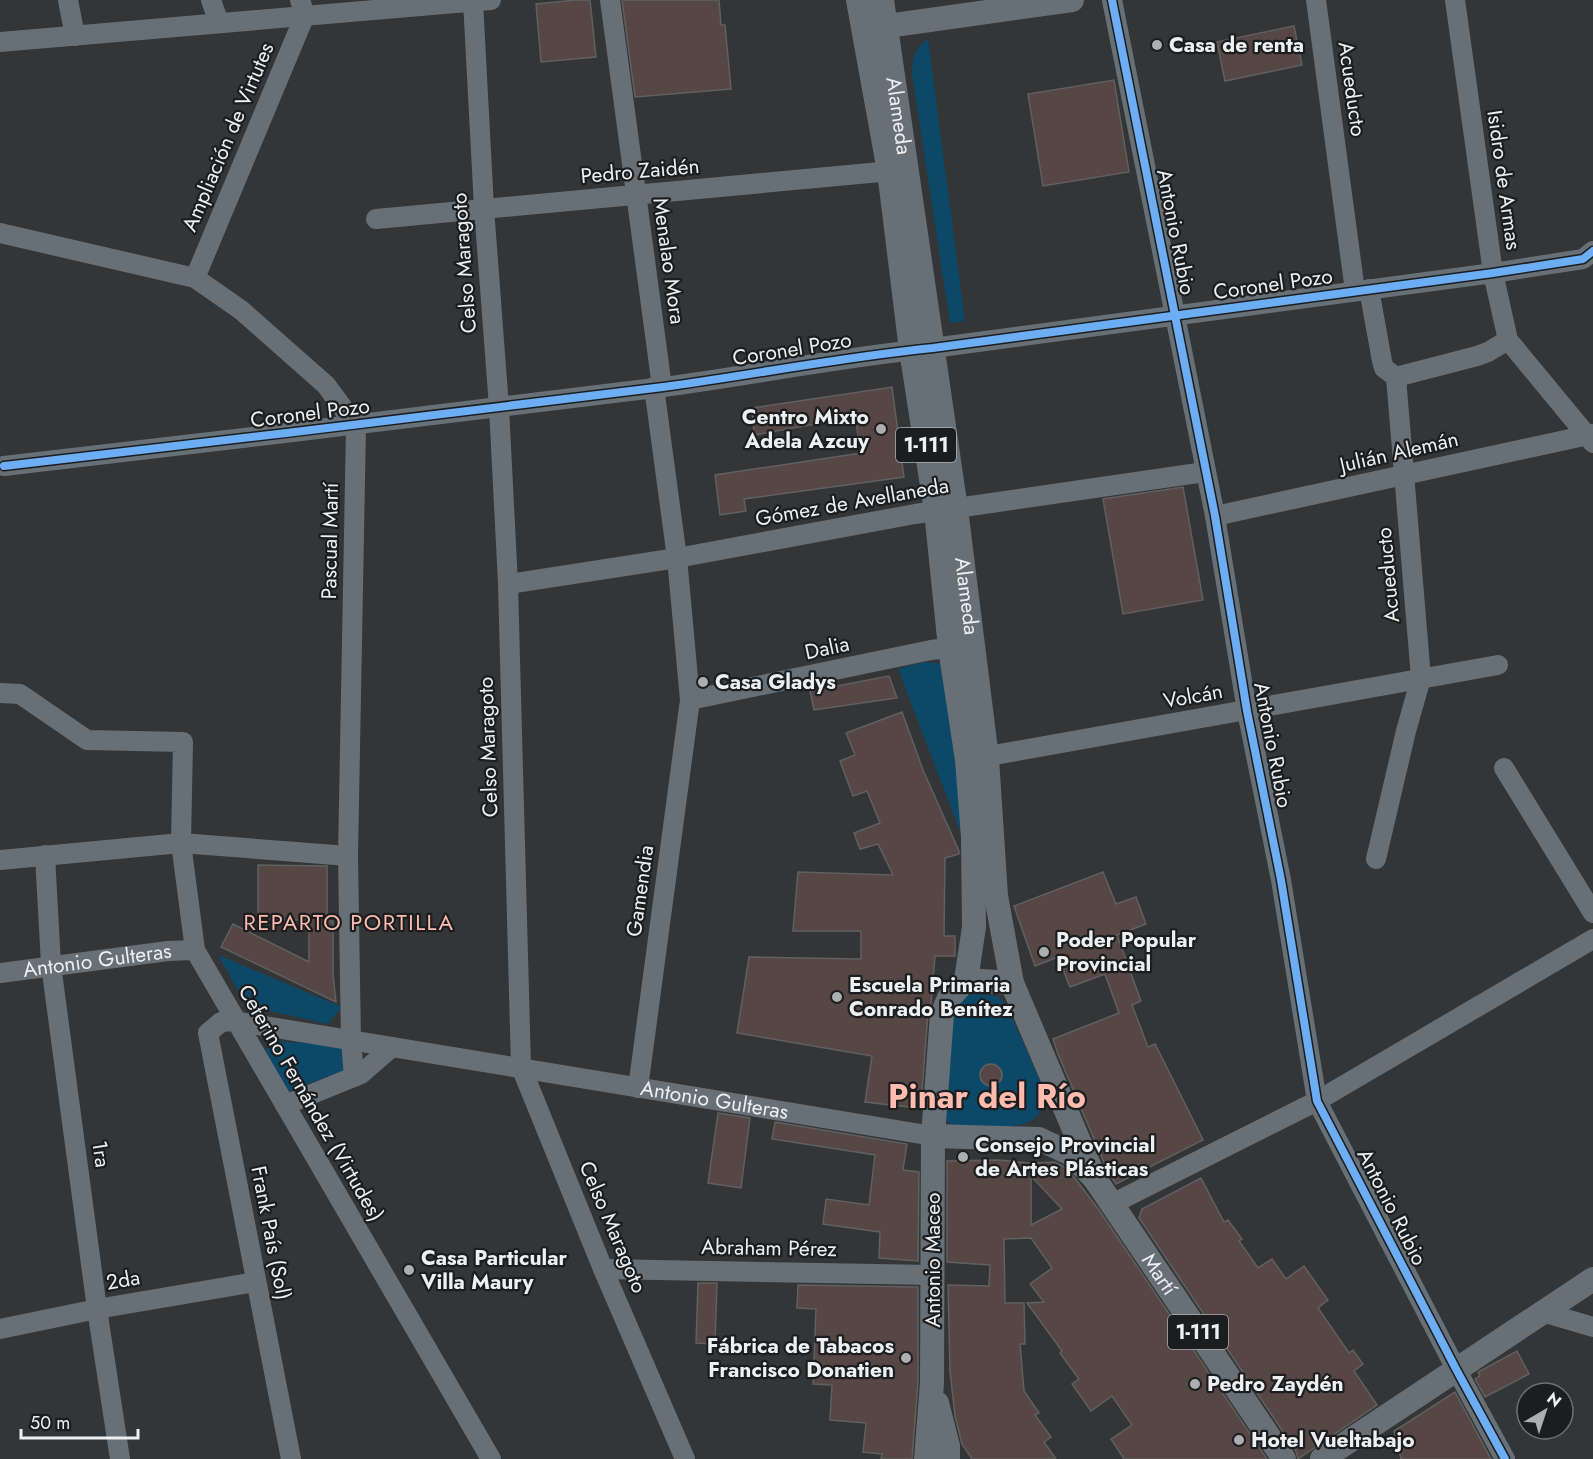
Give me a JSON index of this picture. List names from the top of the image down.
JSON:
{
  "streets": {
    "main road": [
      "Alameda",
      "1-111",
      "Antonio Gulteras",
      "Antonio Maceo",
      "Martí"
    ],
    "street": [
      "Acueducto",
      "Ampliación de Virtutes",
      "Pedro Zaidén",
      "Isidro de Armas",
      "Antonio Rubio",
      "Menalao Mora",
      "Celso Maragoto",
      "Coronel Pozo",
      "Julián Alemán",
      "Gómez de Avellaneda",
      "Pascual Martí",
      "Dalia",
      "Volcán",
      "Gamendia",
      "Ceferino Fernández (Virtudes)",
      "1ra",
      "Frank País (Sol)",
      "Abraham Pérez",
      "2da"
    ]
  },
  "crossings": [
    ["Acueducto", "Coronel Pozo"],
    ["Acueducto", "Julián Alemán"],
    ["Acueducto", "Volcán"],
    ["Alameda", "Pedro Zaidén"],
    ["Alameda", "Coronel Pozo"],
    ["Alameda", "Gómez de Avellaneda"],
    ["Alameda", "Dalia"],
    ["Alameda", "Volcán"],
    ["Alameda", "Antonio Gulteras"],
    ["Alameda", "Martí"],
    ["Pedro Zaidén", "Menalao Mora"],
    ["Pedro Zaidén", "Celso Maragoto"],
    ["Isidro de Armas", "Coronel Pozo"],
    ["Isidro de Armas", "Julián Alemán"],
    ["Antonio Rubio", "Coronel Pozo"],
    ["Antonio Rubio", "Julián Alemán"],
    ["Antonio Rubio", "Gómez de Avellaneda"],
    ["Antonio Rubio", "Volcán"],
    ["Menalao Mora", "Coronel Pozo"],
    ["Menalao Mora", "Gómez de Avellaneda"],
    ["Menalao Mora", "Dalia"],
    ["Menalao Mora", "Gamendia"],
    ["Celso Maragoto", "Coronel Pozo"],
    ["Celso Maragoto", "Gómez de Avellaneda"],
    ["Celso Maragoto", "Antonio Gulteras"],
    ["Celso Maragoto", "Abraham Pérez"],
    ["Coronel Pozo", "Pascual Martí"],
    ["Pascual Martí", "Antonio Gulteras"],
    ["Dalia", "Gamendia"],
    ["Gamendia", "Antonio Gulteras"],
    ["Antonio Gulteras", "Ceferino Fernández (Virtudes)"],
    ["Antonio Gulteras", "1ra"],
    ["Antonio Gulteras", "Frank País (Sol)"],
    ["Antonio Gulteras", "Antonio Maceo"],
    ["Antonio Gulteras", "Martí"],
    ["Ceferino Fernández (Virtudes)", "Frank País (Sol)"],
    ["1ra", "2da"],
    ["Frank País (Sol)", "2da"],
    ["Abraham Pérez", "Antonio Maceo"]
  ],
  "districts": ["REPARTO PORTILLA", "Pinar del Río"],
  "places": [
    "Casa de renta",
    "Centro Mixto Adela Azcuy",
    "Casa Gladys",
    "Poder Popular Provincial",
    "Escuela Primaria Conrado Benítez",
    "Consejo Provincial de Artes Plásticas",
    "Casa Particular Villa Maury",
    "Fábrica de Tabacos Francisco Donatien",
    "Pedro Zaydén",
    "Hotel Vueltabajo"
  ],
  "scale_bar": "50 m",
  "north": "top right"
}
